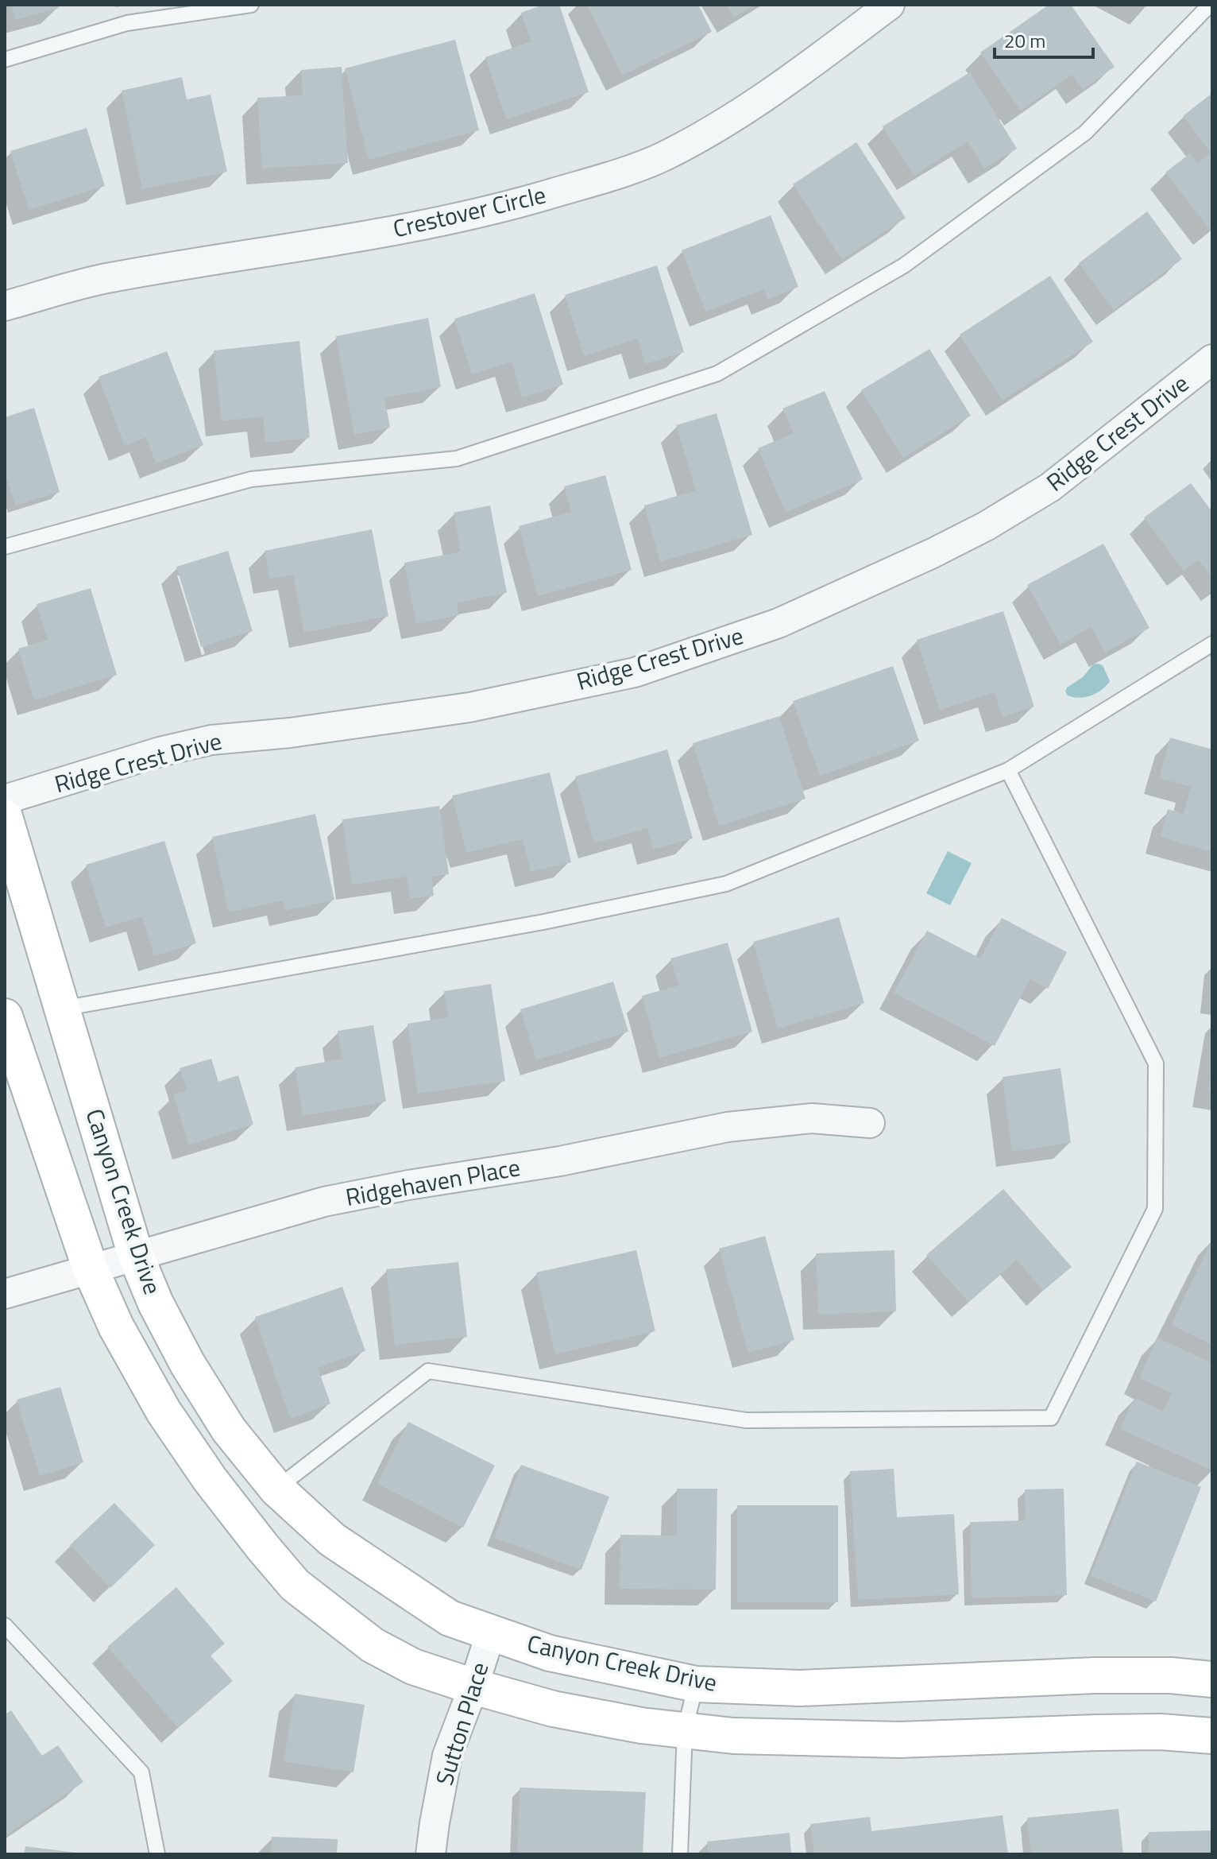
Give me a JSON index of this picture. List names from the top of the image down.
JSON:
{
  "streets": {
    "street": [
      "Crestover Circle",
      "Ridge Crest Drive",
      "Ridgehaven Place",
      "Canyon Creek Drive",
      "Sutton Place"
    ]
  },
  "crossings": [
    ["Ridgehaven Place", "Canyon Creek Drive"],
    ["Canyon Creek Drive", "Sutton Place"]
  ],
  "scale_bar": "20 m"
}
